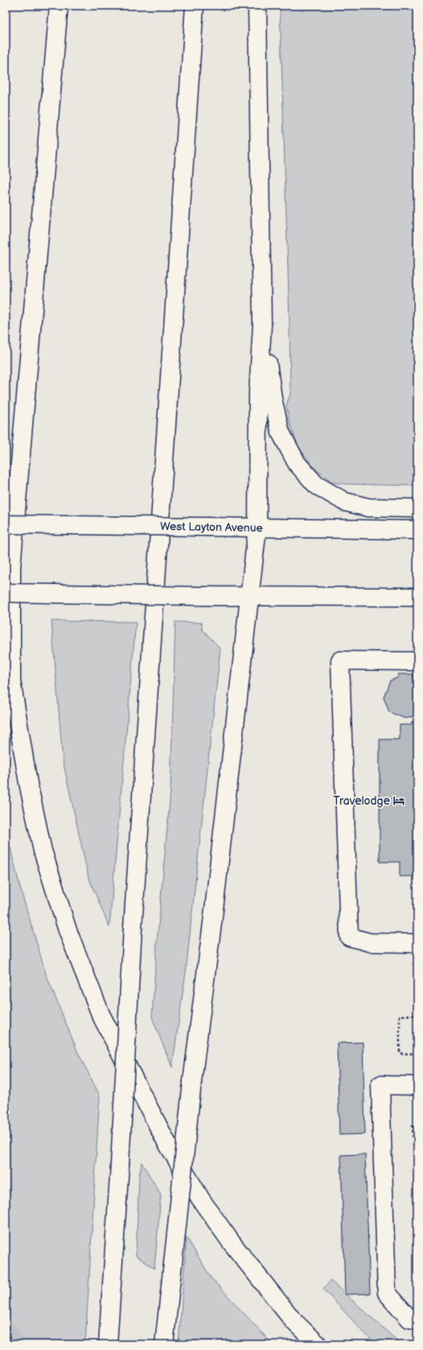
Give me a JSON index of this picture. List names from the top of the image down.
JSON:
{
  "streets": {
    "main road": ["West Layton Avenue"]
  },
  "places": {
    "hotel": ["Travelodge"]
  }
}
